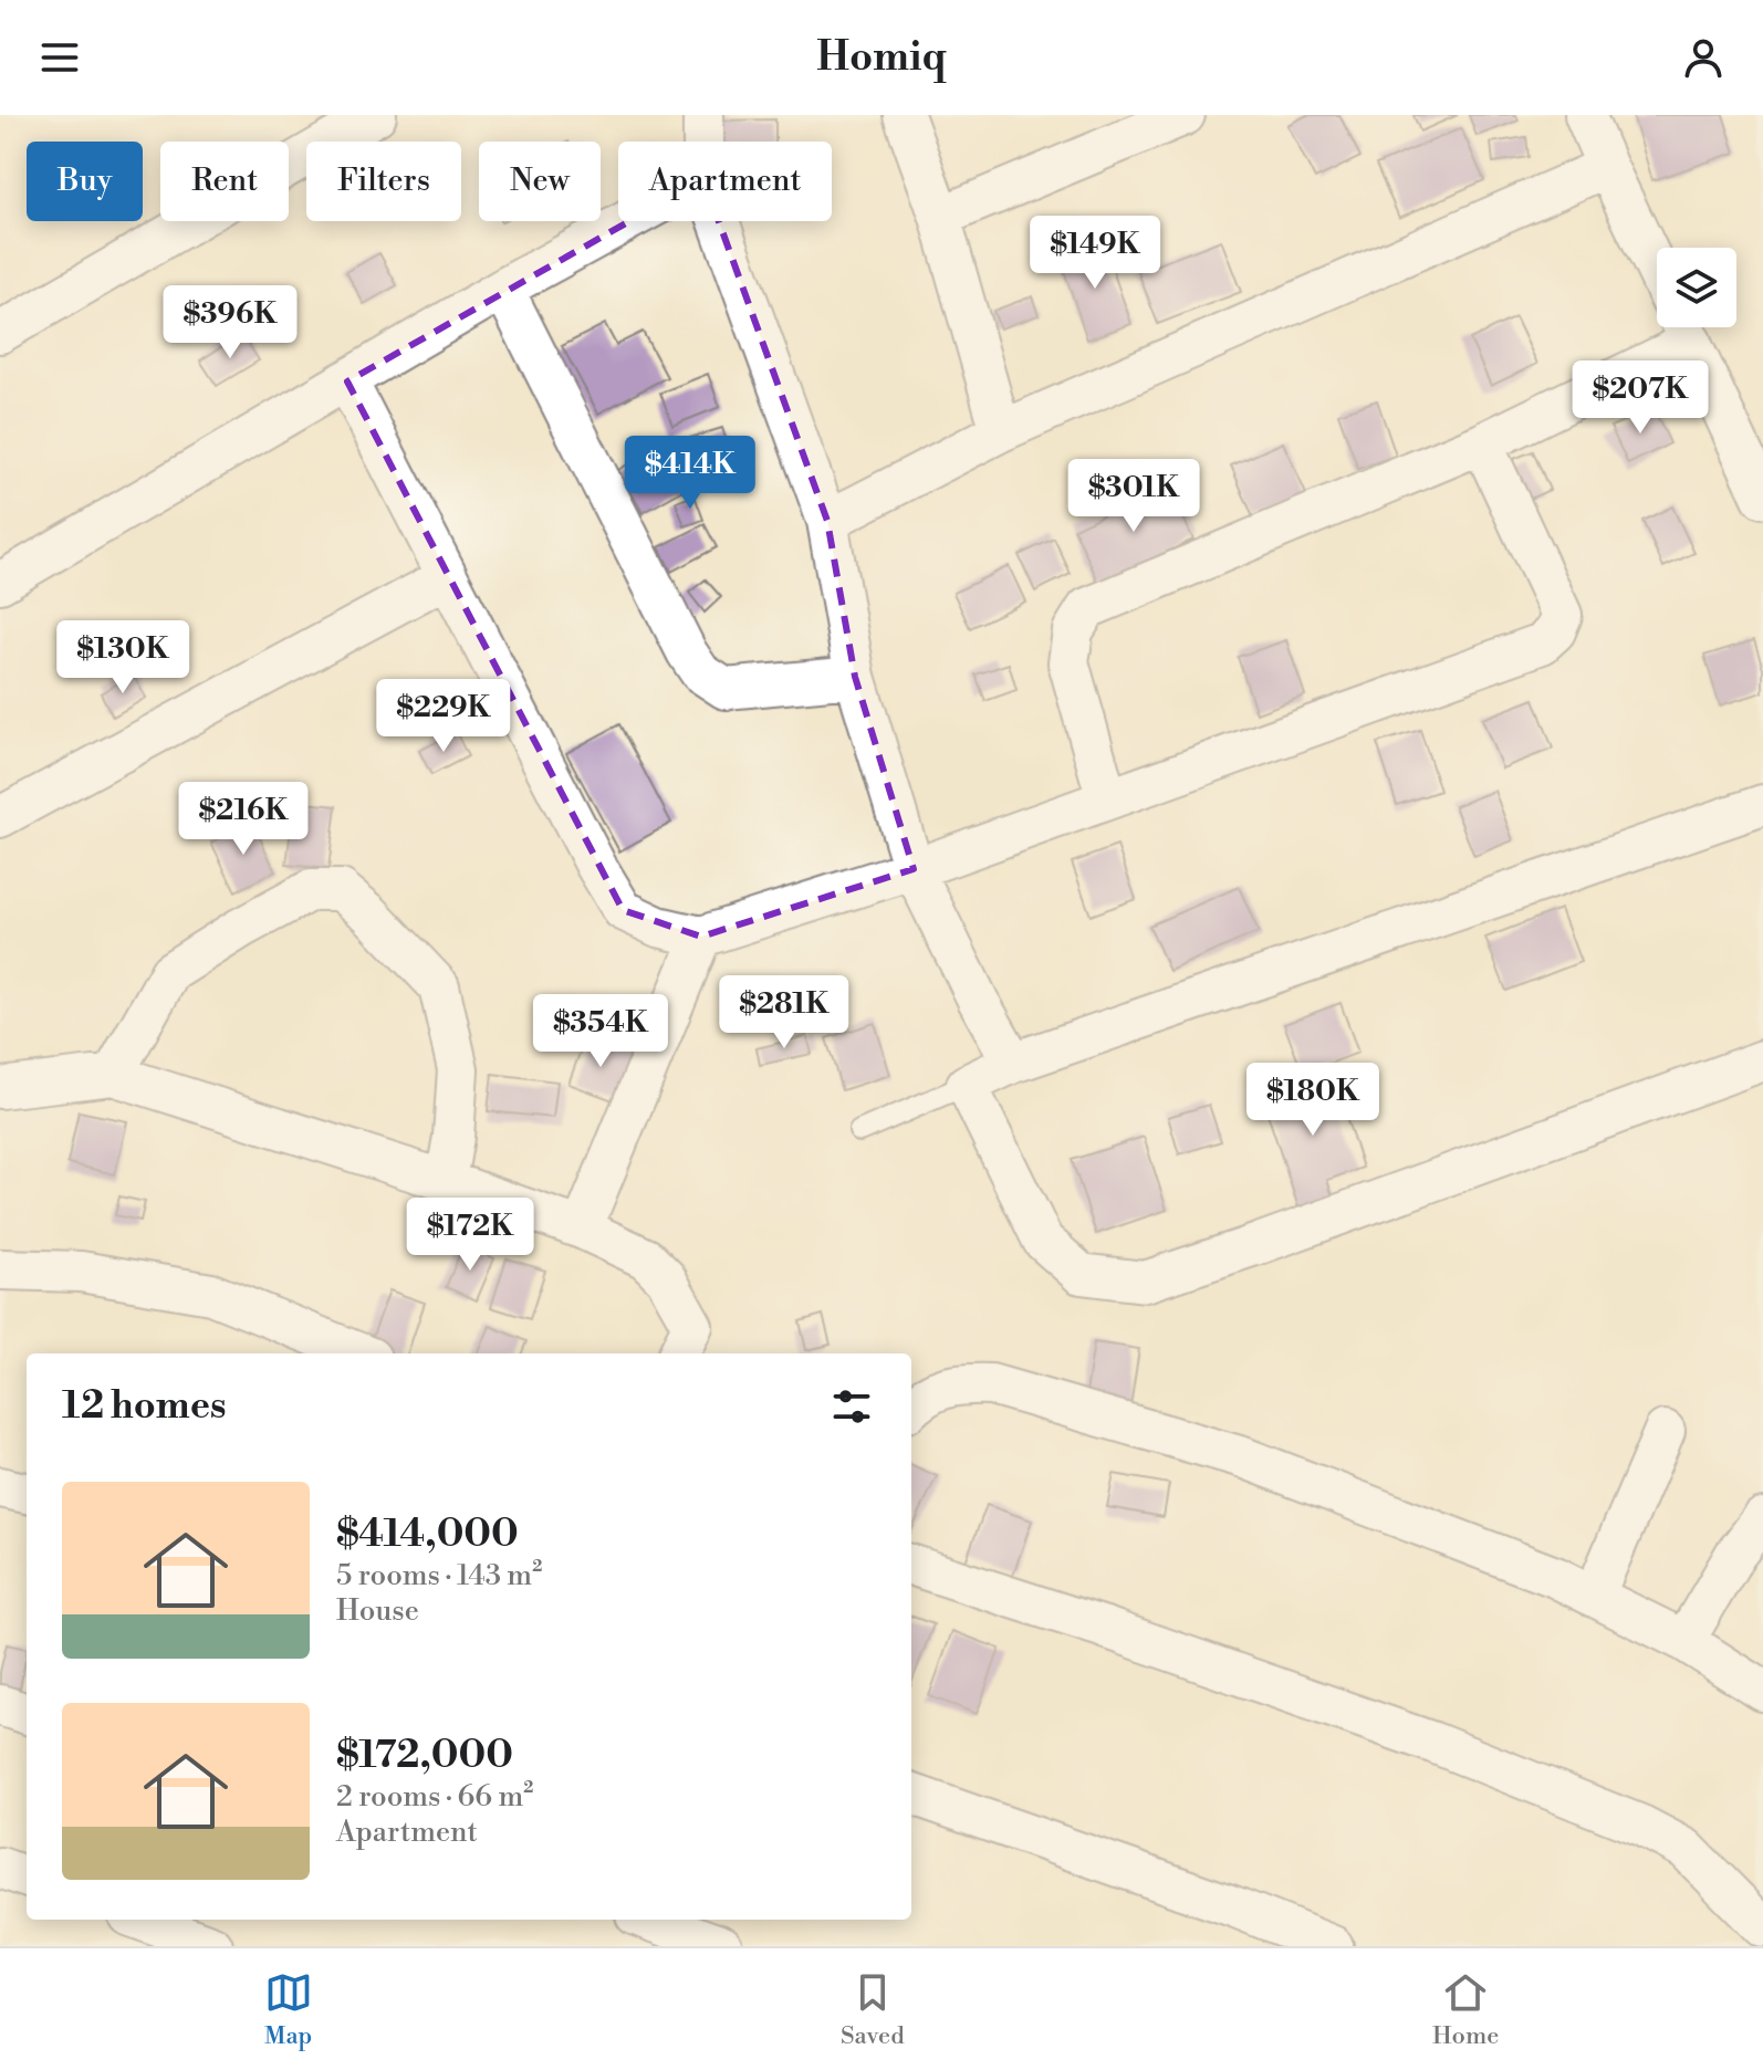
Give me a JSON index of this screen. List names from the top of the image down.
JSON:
{
  "page": {
    "header": "Homiq",
    "chip": [
      "Buy",
      "Rent",
      "Filters",
      "New",
      "Apartment"
    ],
    "price": [
      "$149K",
      "$396K",
      "$207K",
      "$414K",
      "$301K",
      "$130K",
      "$229K",
      "$216K",
      "$281K",
      "$354K",
      "$180K",
      "$172K"
    ],
    "heading": "12 homes",
    "list": [
      {
        "name": "$414,000",
        "note": "5 rooms · 143 m² · House"
      },
      {
        "name": "$172,000",
        "note": "2 rooms · 66 m² · Apartment"
      }
    ],
    "tabs": ["Map", "Saved", "Home"]
  }
}
